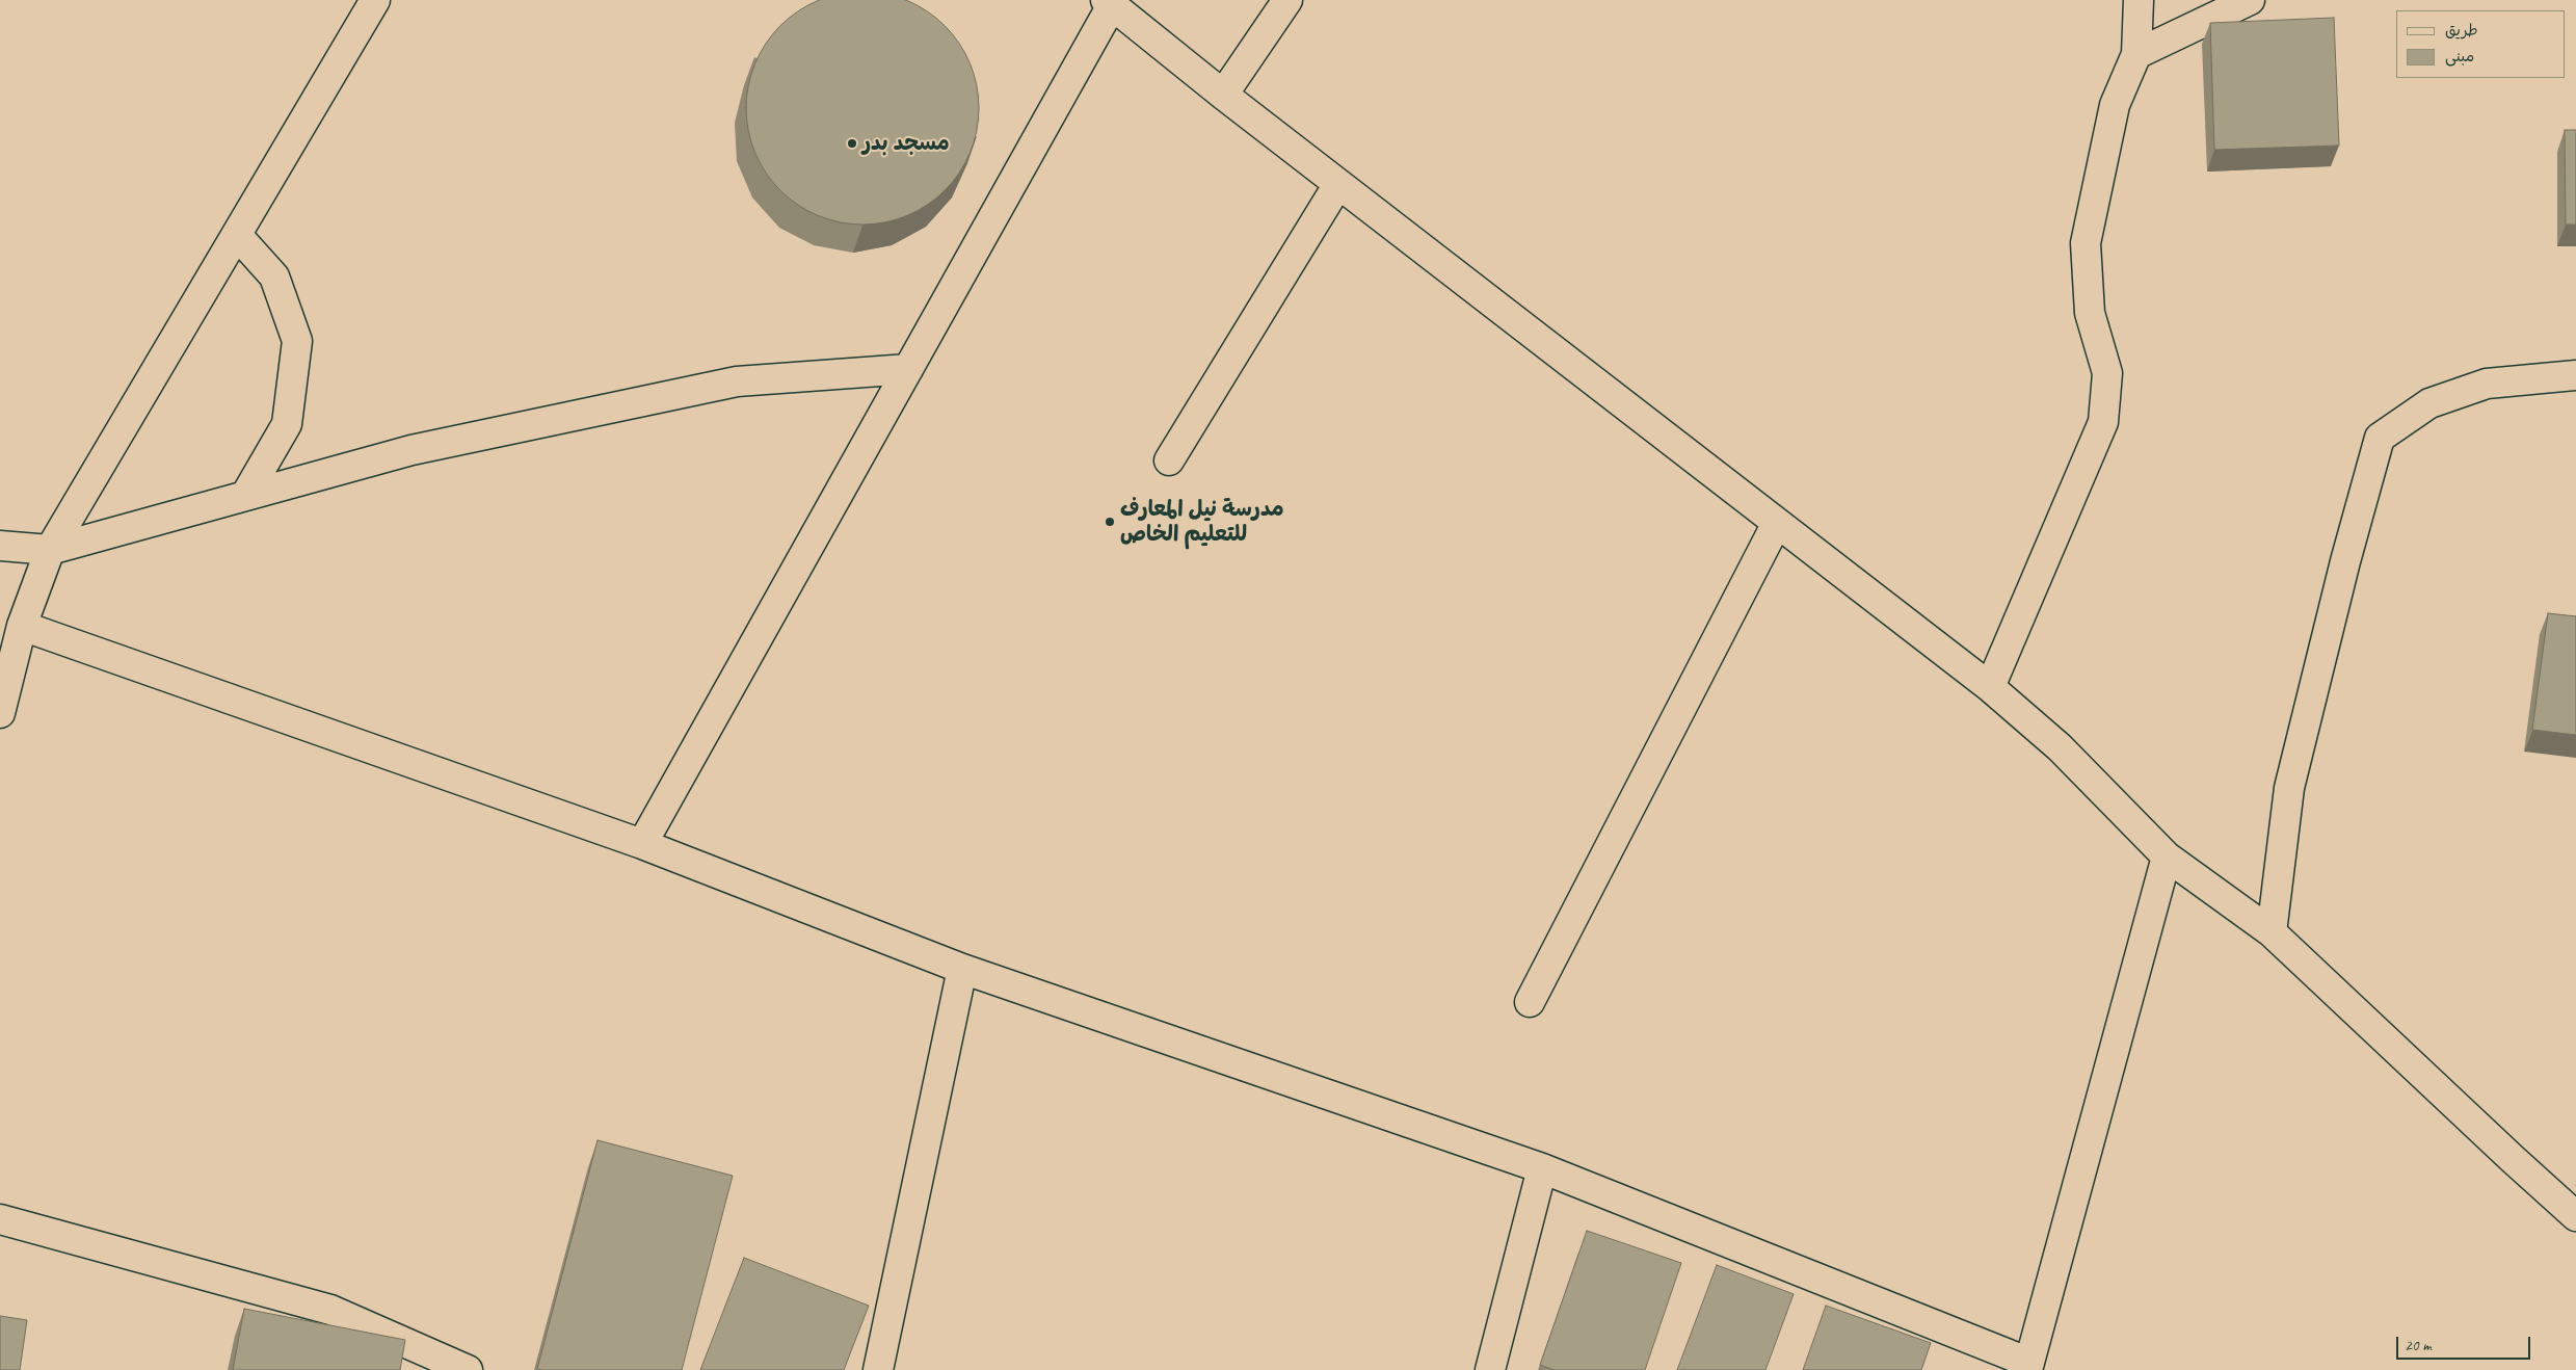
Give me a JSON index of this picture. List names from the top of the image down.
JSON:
{
  "places": ["مسجد بدر", "مدرسة نيل المعارف للتعليم الخاص"],
  "legend": ["طريق", "مبنى"],
  "scale_bar": "20 m"
}
